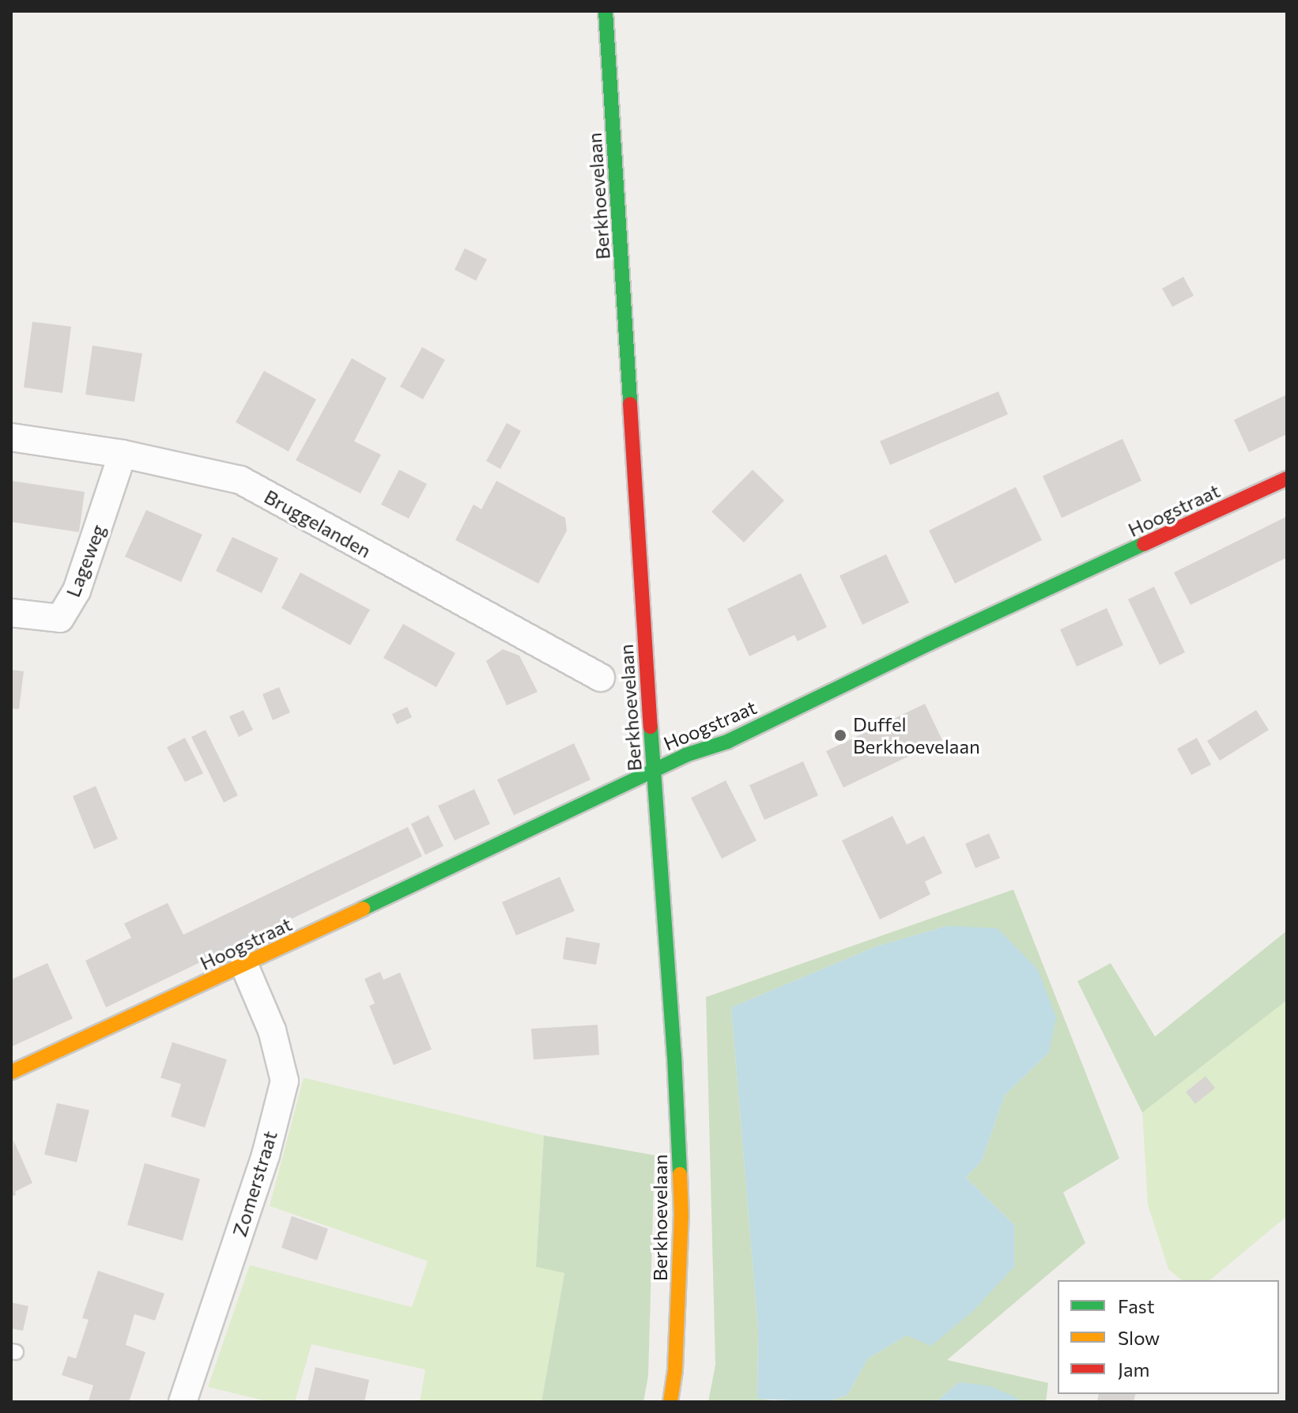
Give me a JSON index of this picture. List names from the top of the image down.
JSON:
{
  "streets": {
    "street": [
      "Berkhoevelaan",
      "Hoogstraat",
      "Bruggelanden",
      "Lageweg",
      "Zomerstraat"
    ]
  },
  "crossings": [
    ["Berkhoevelaan", "Hoogstraat"],
    ["Hoogstraat", "Zomerstraat"],
    ["Bruggelanden", "Lageweg"]
  ],
  "places": ["Duffel Berkhoevelaan"],
  "legend": ["Fast", "Slow", "Jam"]
}
